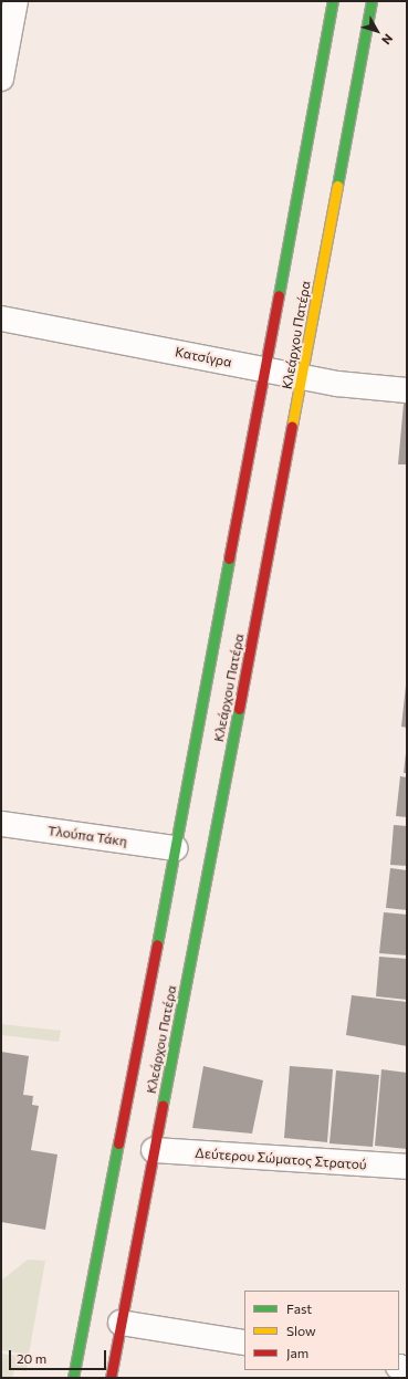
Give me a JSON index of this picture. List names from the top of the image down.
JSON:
{
  "streets": {
    "street": [
      "Κλεάρχου Πατέρα",
      "Κατσίγρα",
      "Τλούπα Τάκη",
      "Δεύτερου Σώματος Στρατού"
    ]
  },
  "crossings": [
    ["Κλεάρχου Πατέρα", "Κατσίγρα"],
    ["Κλεάρχου Πατέρα", "Τλούπα Τάκη"],
    ["Κλεάρχου Πατέρα", "Δεύτερου Σώματος Στρατού"]
  ],
  "legend": ["Fast", "Slow", "Jam"],
  "scale_bar": "20 m",
  "north": "bottom right"
}
